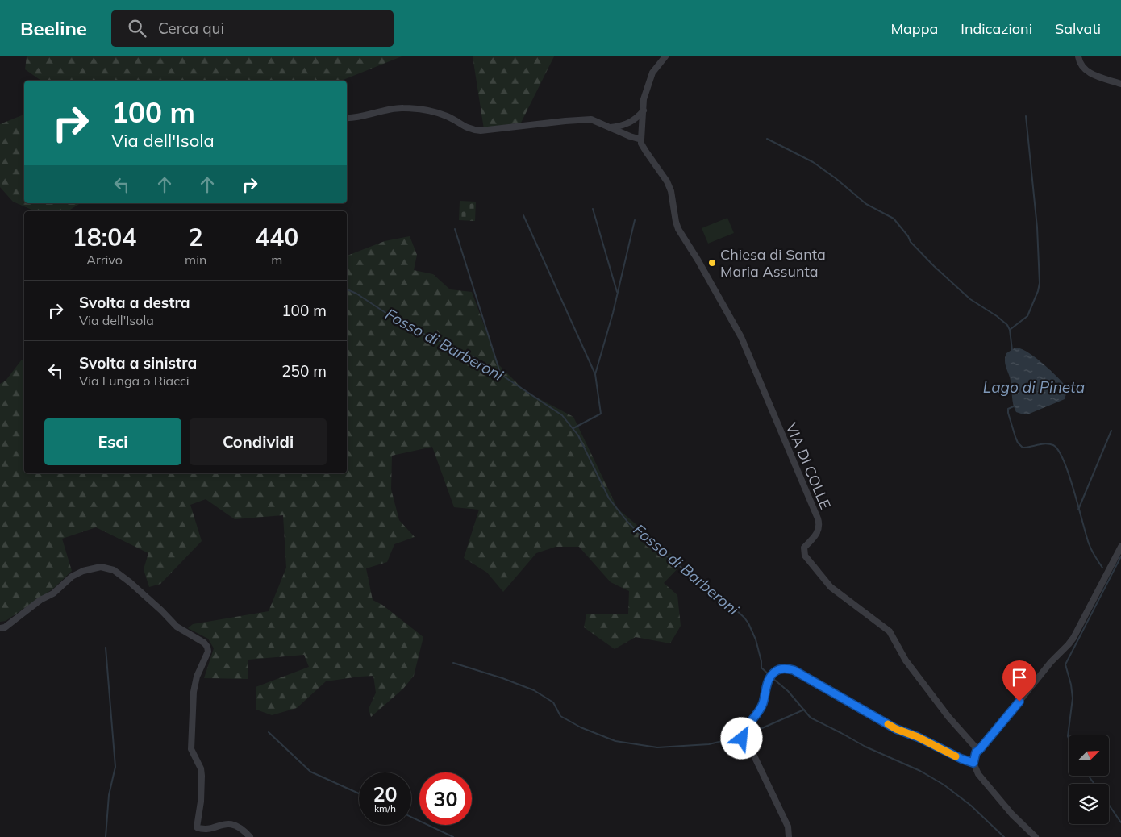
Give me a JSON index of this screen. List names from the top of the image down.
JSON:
{
  "streets": {
    "street": ["VIA DI COLLE"]
  },
  "water": ["Fosso di Barberoni", "Lago di Pineta"],
  "places": ["Chiesa di Santa Maria Assunta"],
  "north": "top right",
  "page": {
    "header": "Beeline",
    "search": "Cerca qui",
    "nav": ["Mappa", "Indicazioni", "Salvati"],
    "turn": ["100 m", "Via dell'Isola"],
    "eta": [
      "18:04",
      "Arrivo",
      "2",
      "min",
      "440",
      "m"
    ],
    "list": [
      {
        "name": "Svolta a destra",
        "note": "Via dell'Isola",
        "value": "100 m"
      },
      {
        "name": "Svolta a sinistra",
        "note": "Via Lunga o Riacci",
        "value": "250 m"
      }
    ],
    "buttons": ["Esci", "Condividi"],
    "speed": "20 km/h",
    "limit": "30"
  }
}
